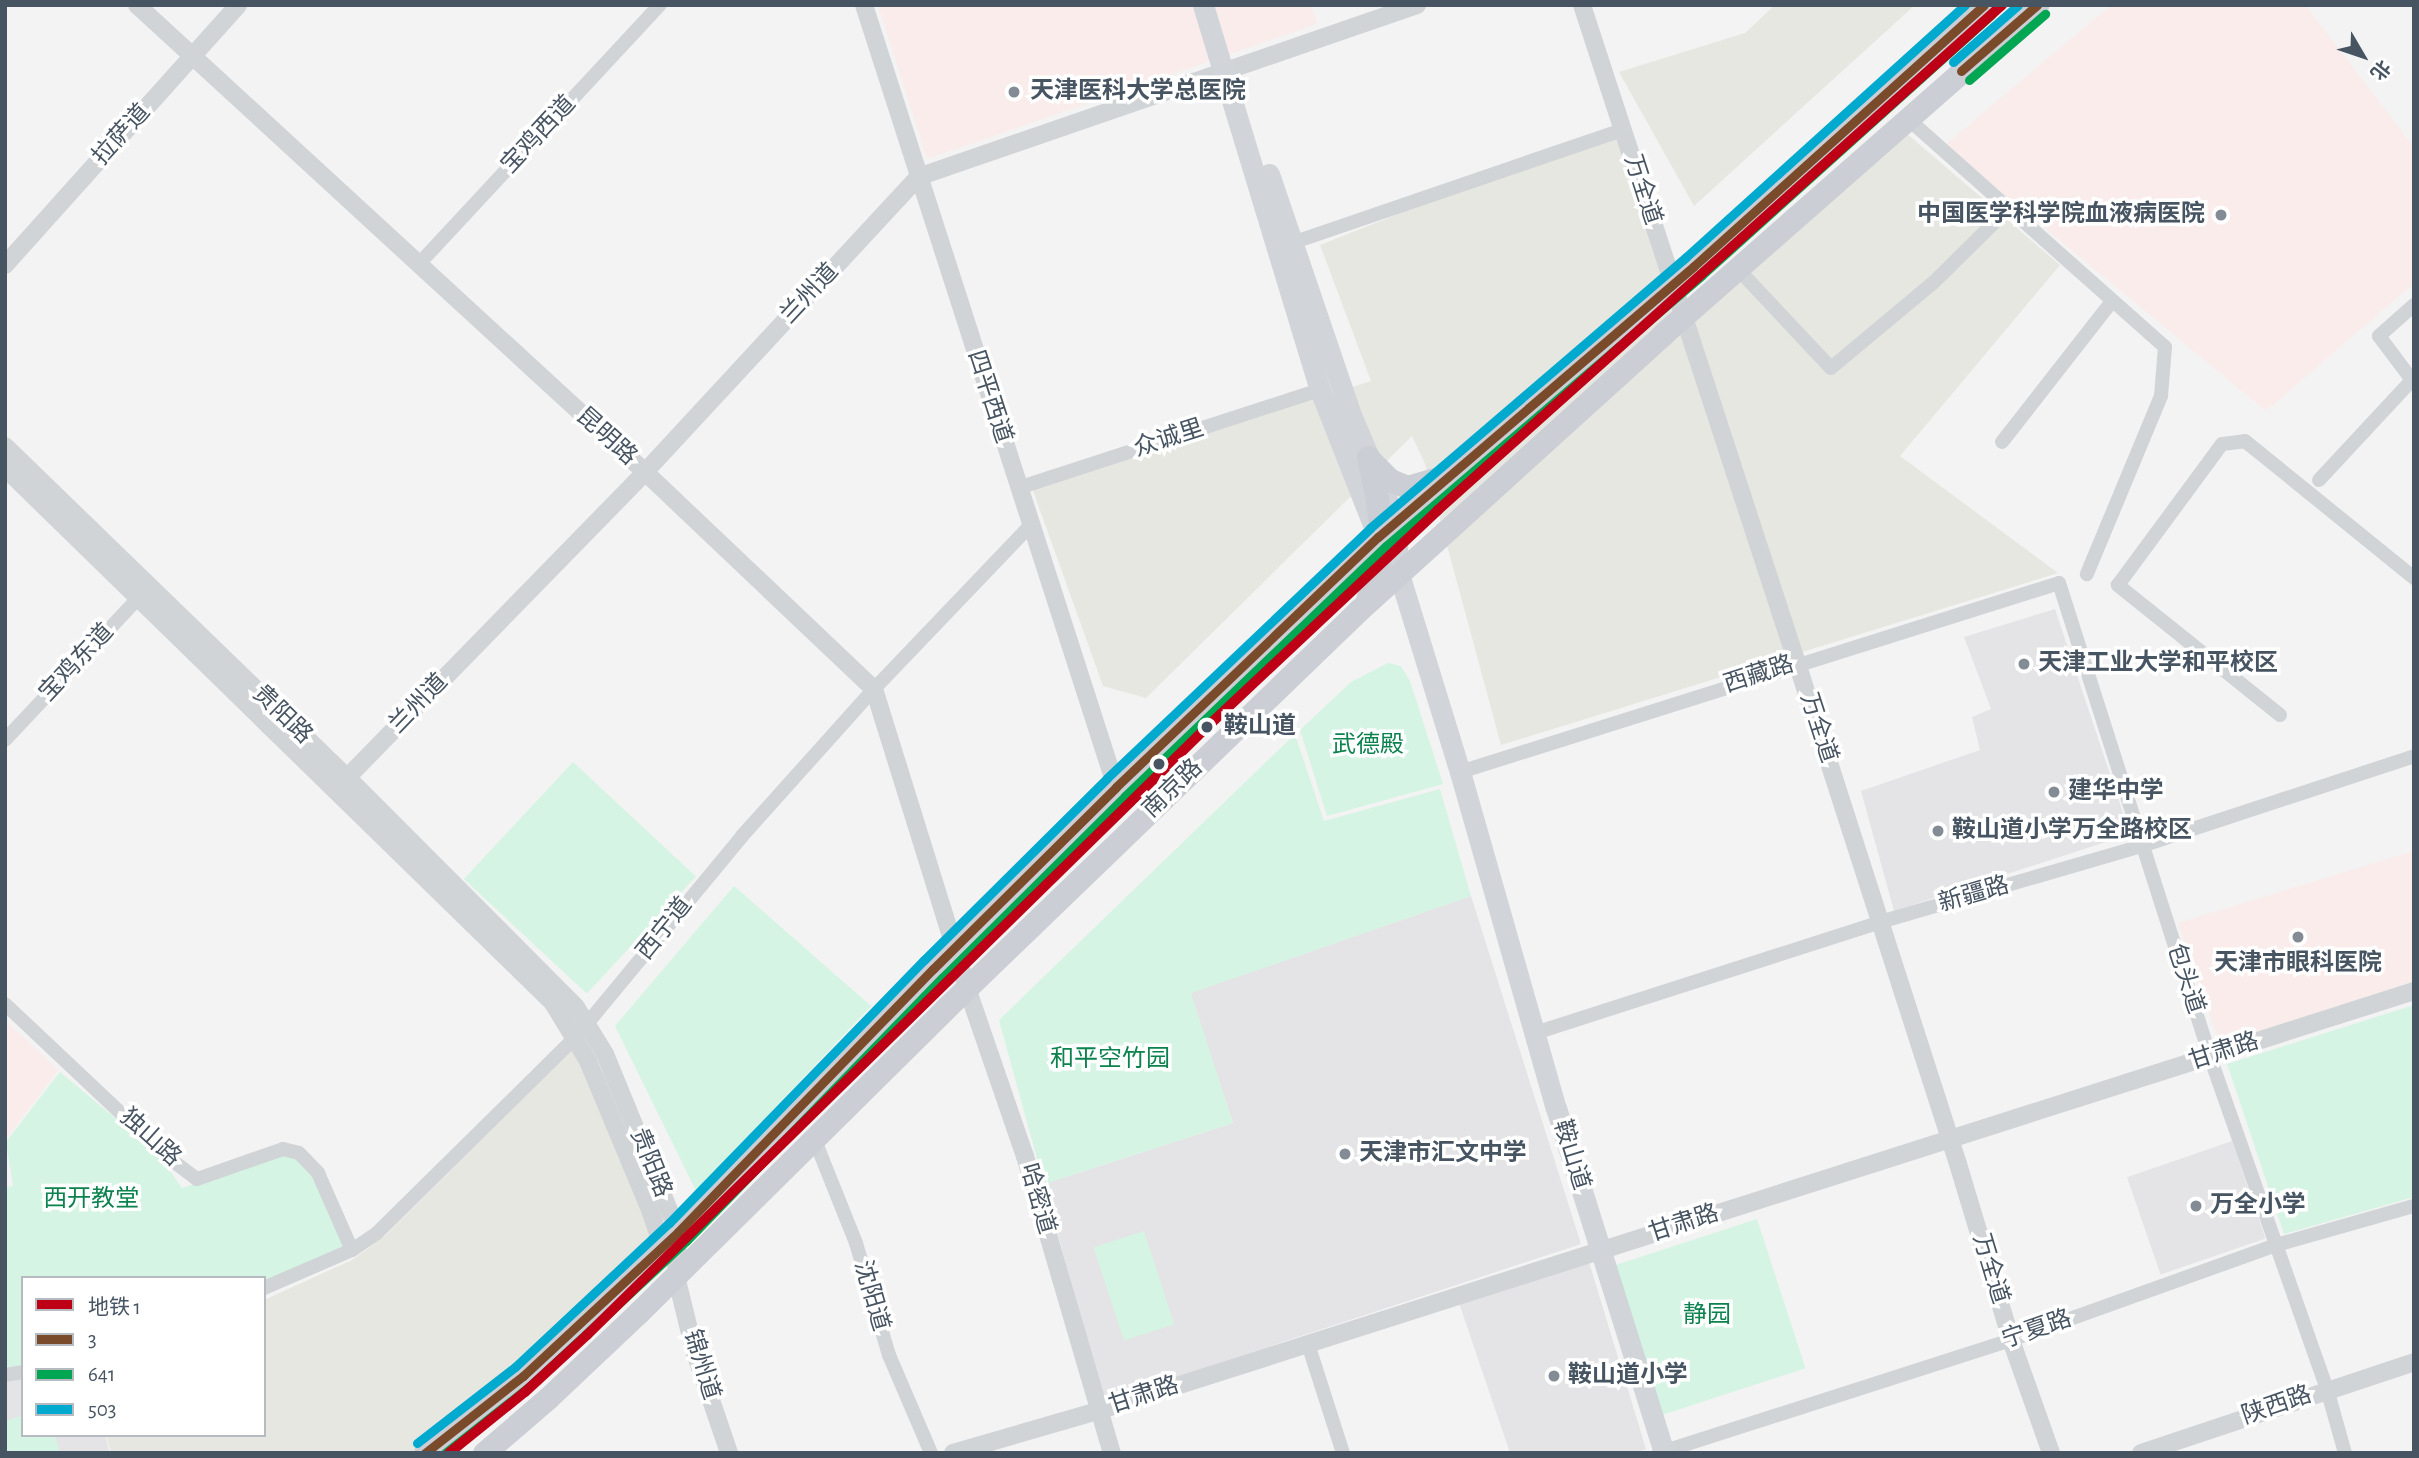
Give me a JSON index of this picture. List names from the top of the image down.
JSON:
{
  "streets": {
    "main road": ["南京路", "鞍山道"],
    "street": [
      "拉萨道",
      "宝鸡西道",
      "万全道",
      "兰州道",
      "四平西道",
      "昆明路",
      "众诚里",
      "宝鸡东道",
      "西藏路",
      "贵阳路",
      "新疆路",
      "西宁道",
      "包头道",
      "甘肃路",
      "独山路",
      "哈密道",
      "沈阳道",
      "宁夏路",
      "锦州道",
      "陕西路"
    ]
  },
  "crossings": [
    ["拉萨道", "昆明路"],
    ["宝鸡西道", "昆明路"],
    ["万全道", "西藏路"],
    ["万全道", "南京路"],
    ["万全道", "新疆路"],
    ["万全道", "甘肃路"],
    ["万全道", "宁夏路"],
    ["兰州道", "四平西道"],
    ["兰州道", "昆明路"],
    ["兰州道", "贵阳路"],
    ["兰州道", "鞍山道"],
    ["四平西道", "众诚里"],
    ["四平西道", "南京路"],
    ["四平西道", "西宁道"],
    ["昆明路", "南京路"],
    ["昆明路", "西宁道"],
    ["昆明路", "哈密道"],
    ["众诚里", "鞍山道"],
    ["宝鸡东道", "贵阳路"],
    ["西藏路", "包头道"],
    ["西藏路", "鞍山道"],
    ["贵阳路", "南京路"],
    ["贵阳路", "西宁道"],
    ["贵阳路", "锦州道"],
    ["南京路", "鞍山道"],
    ["南京路", "哈密道"],
    ["南京路", "沈阳道"],
    ["南京路", "锦州道"],
    ["新疆路", "包头道"],
    ["新疆路", "鞍山道"],
    ["西宁道", "独山路"],
    ["包头道", "甘肃路"],
    ["包头道", "宁夏路"],
    ["包头道", "陕西路"],
    ["甘肃路", "鞍山道"],
    ["甘肃路", "哈密道"],
    ["鞍山道", "宁夏路"]
  ],
  "parks": [
    "武德殿",
    "和平空竹园",
    "西开教堂",
    "静园"
  ],
  "places": [
    "天津医科大学总医院",
    "中国医学科学院血液病医院",
    "天津工业大学和平校区",
    "鞍山道",
    "建华中学",
    "鞍山道小学万全路校区",
    "天津市眼科医院",
    "天津市汇文中学",
    "万全小学",
    "鞍山道小学"
  ],
  "lines": [
    "metro line 1",
    "transit line 3",
    "transit line 503",
    "transit line 641"
  ],
  "legend": [
    "地铁 1",
    "3",
    "641",
    "503"
  ],
  "north": "bottom right"
}
